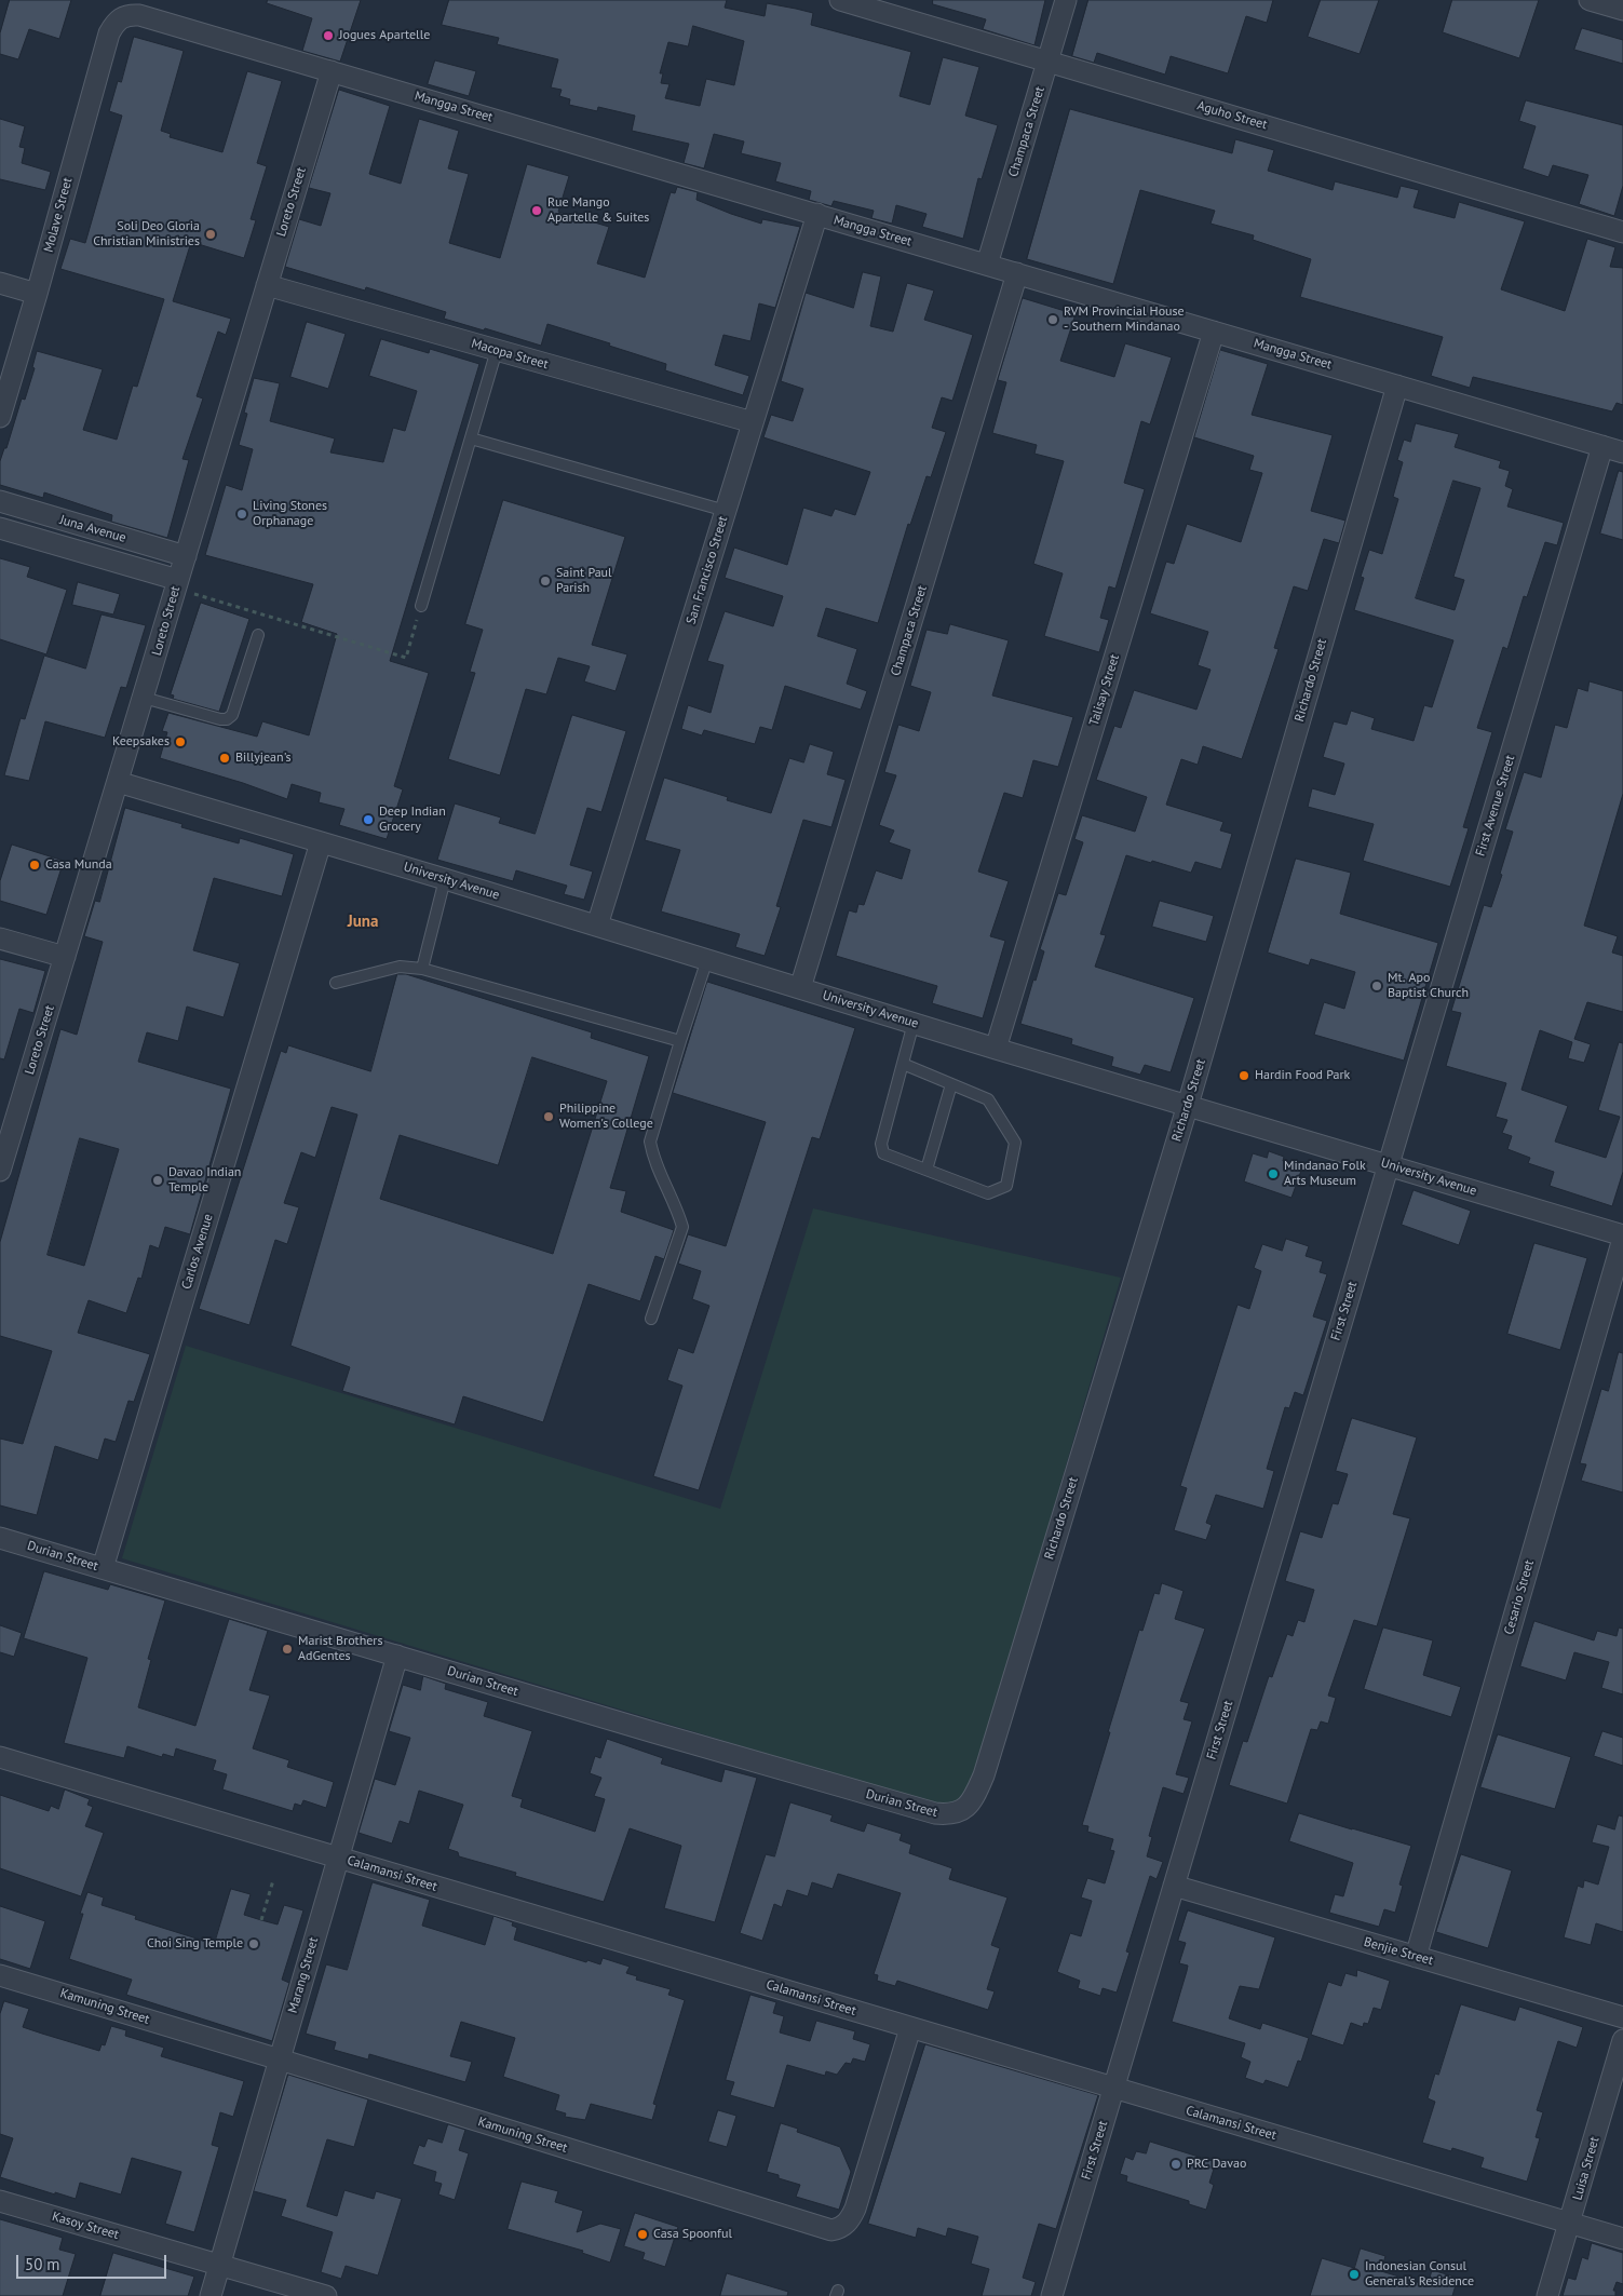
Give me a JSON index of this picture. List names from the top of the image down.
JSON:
{
  "streets": {
    "street": [
      "Mangga Street",
      "Aguho Street",
      "Champaca Street",
      "Loreto Street",
      "Molave Street",
      "Macopa Street",
      "Juna Avenue",
      "San Francisco Street",
      "Richardo Street",
      "Talisay Street",
      "First Avenue Street",
      "University Avenue",
      "Carlos Avenue",
      "First Street",
      "Durian Street",
      "Cesario Street",
      "Calamansi Street",
      "Benjie Street",
      "Marang Street",
      "Kamuning Street",
      "Luisa Street",
      "Kasoy Street"
    ]
  },
  "crossings": [
    ["Mangga Street", "Champaca Street"],
    ["Mangga Street", "Loreto Street"],
    ["Mangga Street", "Molave Street"],
    ["Mangga Street", "San Francisco Street"],
    ["Mangga Street", "Richardo Street"],
    ["Mangga Street", "Talisay Street"],
    ["Mangga Street", "First Avenue Street"],
    ["Aguho Street", "Champaca Street"],
    ["Champaca Street", "University Avenue"],
    ["Loreto Street", "Macopa Street"],
    ["Loreto Street", "Juna Avenue"],
    ["Loreto Street", "University Avenue"],
    ["Macopa Street", "San Francisco Street"],
    ["San Francisco Street", "University Avenue"],
    ["Richardo Street", "University Avenue"],
    ["Richardo Street", "Durian Street"],
    ["Talisay Street", "University Avenue"],
    ["First Avenue Street", "University Avenue"],
    ["First Avenue Street", "First Street"],
    ["University Avenue", "Carlos Avenue"],
    ["University Avenue", "First Street"],
    ["University Avenue", "Cesario Street"],
    ["Carlos Avenue", "Durian Street"],
    ["First Street", "Calamansi Street"],
    ["First Street", "Benjie Street"],
    ["Durian Street", "Marang Street"],
    ["Cesario Street", "Benjie Street"],
    ["Calamansi Street", "Marang Street"],
    ["Calamansi Street", "Kamuning Street"],
    ["Calamansi Street", "Luisa Street"],
    ["Marang Street", "Kamuning Street"],
    ["Marang Street", "Kasoy Street"]
  ],
  "districts": ["Juna"],
  "places": [
    "Jogues Apartelle",
    "Rue Mango Apartelle & Suites",
    "Soli Deo Gloria Christian Ministries",
    "RVM Provincial House - Southern Mindanao",
    "Living Stones Orphanage",
    "Saint Paul Parish",
    "Keepsakes",
    "Billyjean's",
    "Deep Indian Grocery",
    "Casa Munda",
    "Mt. Apo Baptist Church",
    "Hardin Food Park",
    "Philippine Women's College",
    "Mindanao Folk Arts Museum",
    "Davao Indian Temple",
    "Marist Brothers AdGentes",
    "Choi Sing Temple",
    "PRC Davao",
    "Casa Spoonful",
    "Indonesian Consul General's Residence"
  ],
  "scale_bar": "50 m"
}
